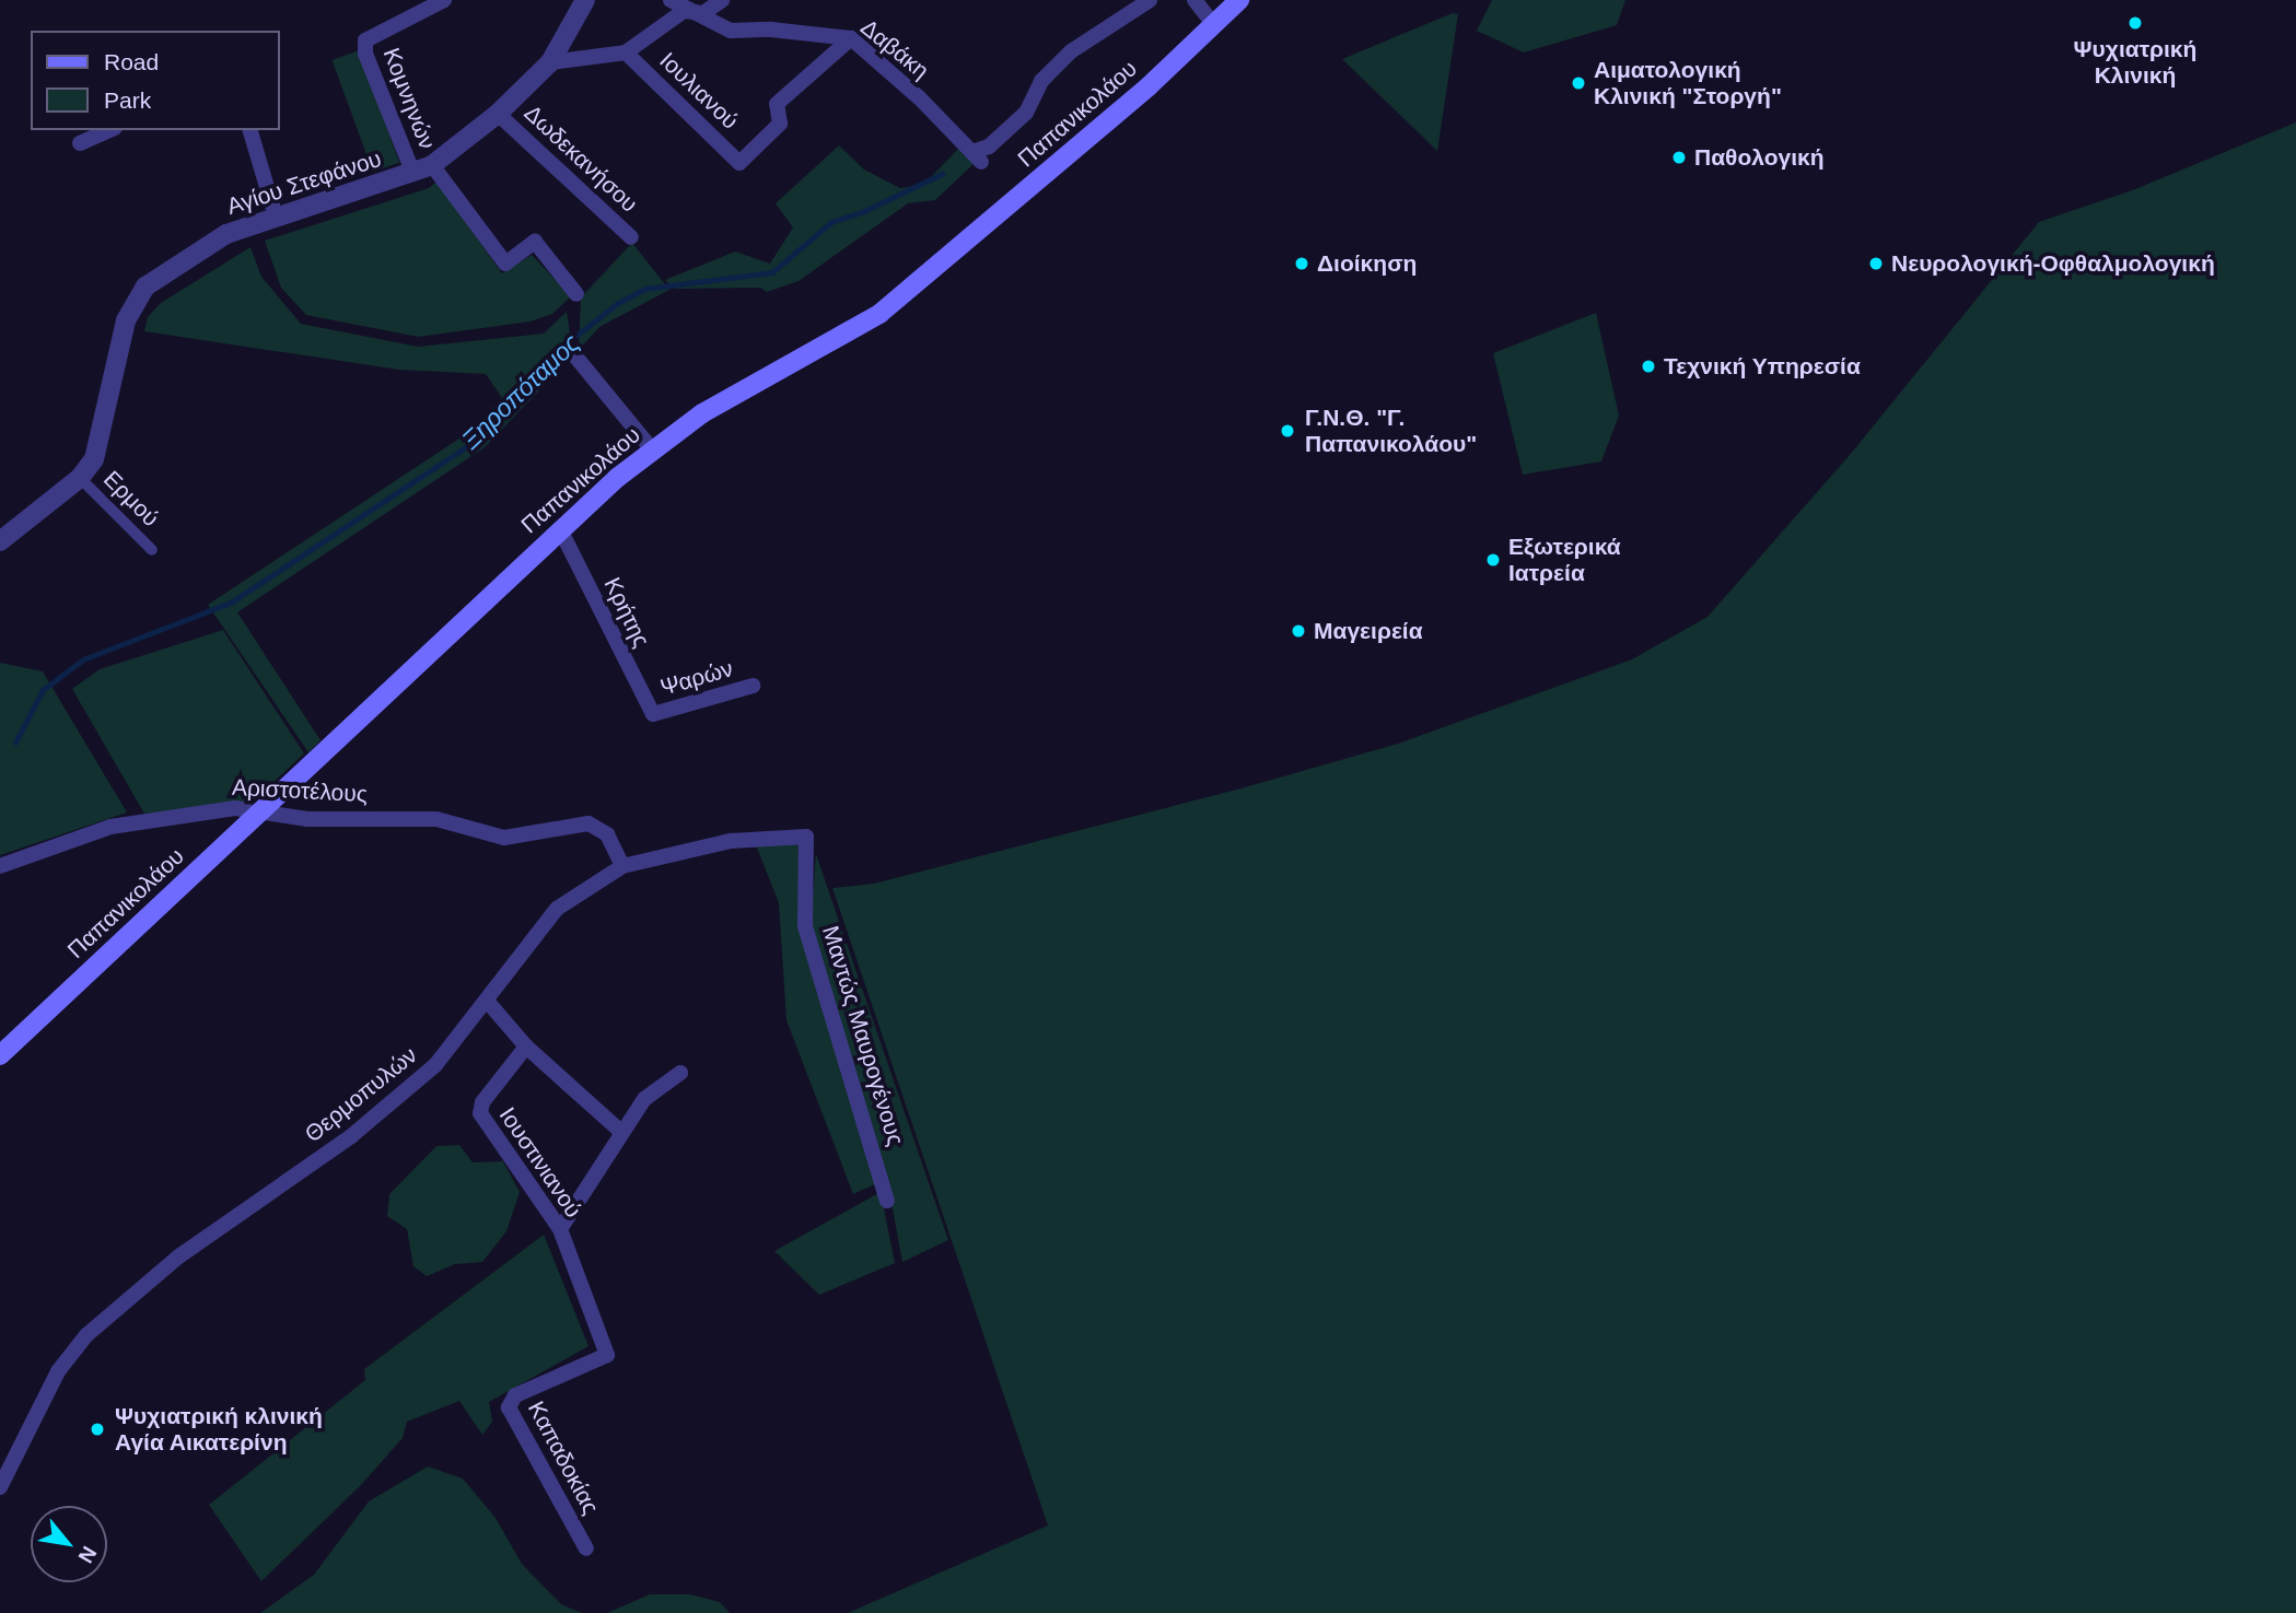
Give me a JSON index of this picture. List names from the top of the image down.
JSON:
{
  "streets": {
    "main road": ["Παπανικολάου"],
    "street": [
      "Δαβάκη",
      "Ιουλιανού",
      "Κομνηνών",
      "Δωδεκανήσου",
      "Αγίου Στεφάνου",
      "Ερμού",
      "Κρήτης",
      "Ψαρών",
      "Αριστοτέλους",
      "Μαντώς Μαυρογένους",
      "Θερμοπυλών",
      "Ιουστινιανού",
      "Καπαδοκίας"
    ]
  },
  "crossings": [
    ["Δαβάκη", "Ιουλιανού"],
    ["Κομνηνών", "Αγίου Στεφάνου"],
    ["Παπανικολάου", "Κρήτης"],
    ["Παπανικολάου", "Αριστοτέλους"],
    ["Δωδεκανήσου", "Αγίου Στεφάνου"],
    ["Αγίου Στεφάνου", "Ερμού"],
    ["Κρήτης", "Ψαρών"],
    ["Αριστοτέλους", "Θερμοπυλών"],
    ["Μαντώς Μαυρογένους", "Θερμοπυλών"],
    ["Ιουστινιανού", "Καπαδοκίας"]
  ],
  "water": ["Ξηροπόταμος"],
  "places": [
    "Ψυχιατρική Κλινική",
    "Αιματολογική Κλινική \"Στοργή\"",
    "Παθολογική",
    "Διοίκηση",
    "Νευρολογική-Οφθαλμολογική",
    "Τεχνική Υπηρεσία",
    "Γ.Ν.Θ. \"Γ. Παπανικολάου\"",
    "Εξωτερικά Ιατρεία",
    "Μαγειρεία",
    "Ψυχιατρική κλινική Αγία Αικατερίνη"
  ],
  "legend": ["Road", "Park"],
  "north": "bottom right"
}
